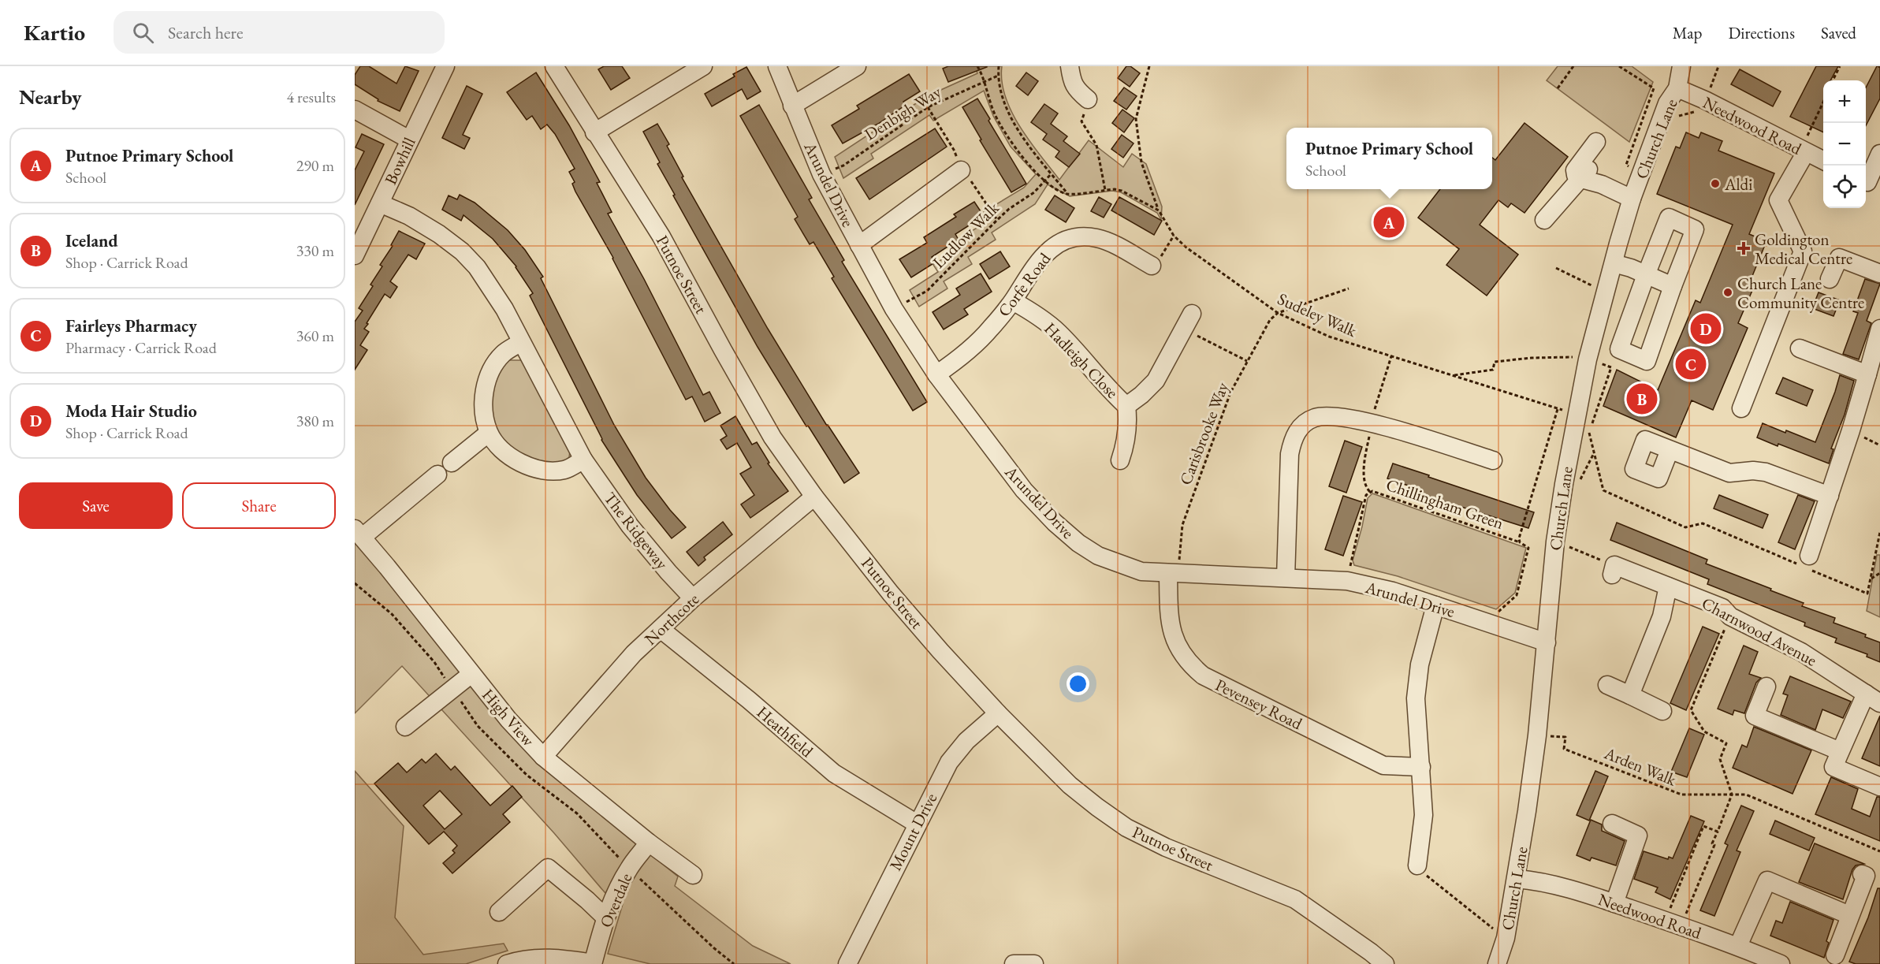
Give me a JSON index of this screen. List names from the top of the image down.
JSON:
{
  "streets": {
    "street": [
      "Needwood Road",
      "Church Lane",
      "Bowhill",
      "Arundel Drive",
      "Putnoe Street",
      "Corfe Road",
      "Hadleigh Close",
      "The Ridgeway",
      "Northcote",
      "Charnwood Avenue",
      "Pevensey Road",
      "High View",
      "Heathfield",
      "Mount Drive",
      "Overdale"
    ],
    "path": [
      "Denbigh Way",
      "Ludlow Walk",
      "Sudeley Walk",
      "Carisbrooke Way",
      "Chillingham Green",
      "Arden Walk"
    ]
  },
  "crossings": [
    ["Denbigh Way", "Arundel Drive"],
    ["Needwood Road", "Church Lane"],
    ["Church Lane", "Arundel Drive"],
    ["Church Lane", "Sudeley Walk"],
    ["Church Lane", "Arden Walk"],
    ["Bowhill", "The Ridgeway"],
    ["Arundel Drive", "Ludlow Walk"],
    ["Arundel Drive", "Corfe Road"],
    ["Arundel Drive", "Carisbrooke Way"],
    ["Arundel Drive", "Chillingham Green"],
    ["Arundel Drive", "Pevensey Road"],
    ["Putnoe Street", "Northcote"],
    ["Putnoe Street", "Mount Drive"],
    ["Corfe Road", "Hadleigh Close"],
    ["Sudeley Walk", "Carisbrooke Way"],
    ["Carisbrooke Way", "Pevensey Road"],
    ["The Ridgeway", "Northcote"],
    ["Northcote", "High View"],
    ["Northcote", "Heathfield"],
    ["High View", "Overdale"],
    ["Heathfield", "Mount Drive"]
  ],
  "places": {
    "other": ["Aldi", "Church Lane Community Centre"],
    "health": ["Goldington Medical Centre"]
  },
  "page": {
    "header": "Kartio",
    "search": "Search here",
    "nav": ["Map", "Directions", "Saved"],
    "heading": ["Nearby", "4 results"],
    "map_buttons": ["+", "−"],
    "list": [
      {
        "mark": "A",
        "name": "Putnoe Primary School",
        "note": "School",
        "value": "290 m"
      },
      {
        "mark": "B",
        "name": "Iceland",
        "note": "Shop · Carrick Road",
        "value": "330 m"
      },
      {
        "mark": "C",
        "name": "Fairleys Pharmacy",
        "note": "Pharmacy · Carrick Road",
        "value": "360 m"
      },
      {
        "mark": "D",
        "name": "Moda Hair Studio",
        "note": "Shop · Carrick Road",
        "value": "380 m"
      }
    ],
    "popup": ["Putnoe Primary School", "School"],
    "pins": [
      "A",
      "D",
      "C",
      "B"
    ],
    "buttons": ["Save", "Share"]
  }
}
